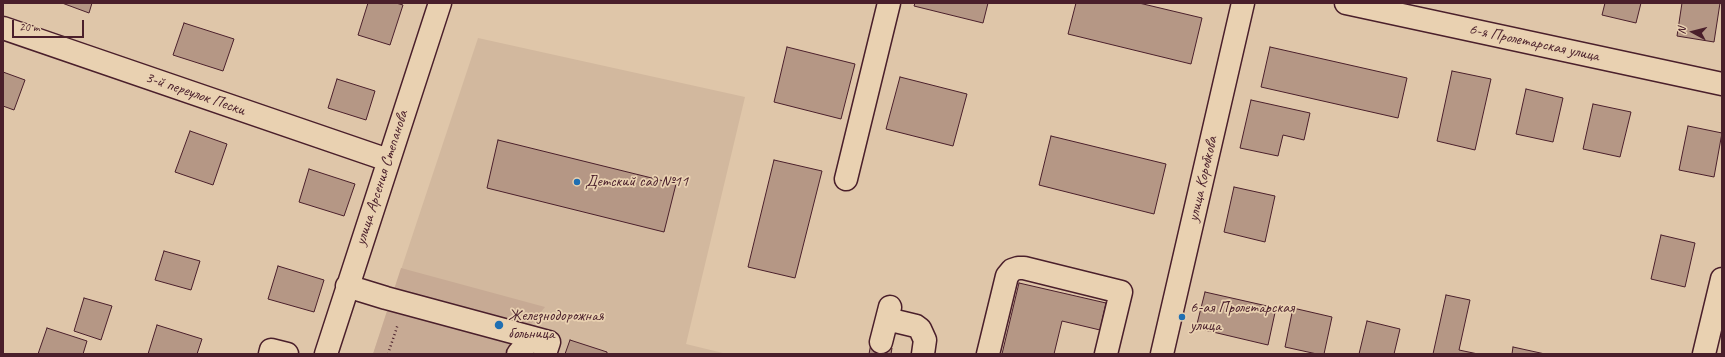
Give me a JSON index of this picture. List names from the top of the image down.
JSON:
{
  "streets": {
    "street": [
      "6-я Пролетарская улица",
      "3-й переулок Пески",
      "улица Арсения Степанова",
      "улица Коробкова"
    ]
  },
  "crossings": [
    ["3-й переулок Пески", "улица Арсения Степанова"]
  ],
  "places": ["Детский сад №11", "6-ая Пролетарская улица", "Железнодорожная больница"],
  "scale_bar": "20 m",
  "north": "left"
}
